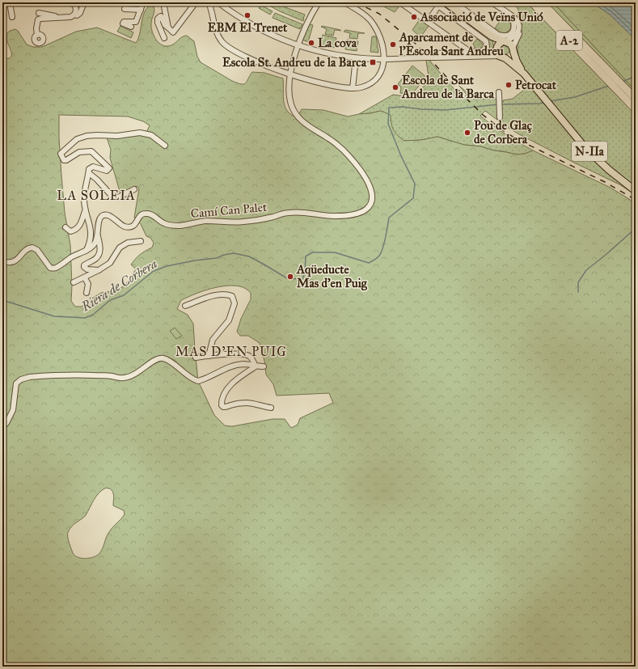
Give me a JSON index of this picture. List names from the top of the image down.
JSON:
{
  "streets": {
    "highway": ["A-2"],
    "main road": ["N-IIa"],
    "street": ["Camí Can Palet"]
  },
  "districts": ["LA SOLEIA", "MAS D'EN PUIG"],
  "water": ["Riera de Corbera"],
  "places": {
    "other": [
      "EBM El Trenet",
      "Associació de Veïns Unió",
      "La cova",
      "Aparcament de l'Escola Sant Andreu",
      "Petrocat",
      "Escola de Sant Andreu de la Barca",
      "Pou de Glaç de Corbera",
      "Aqüeducte Mas d'en Puig"
    ],
    "transit": ["Escola St. Andreu de la Barca"]
  }
}
